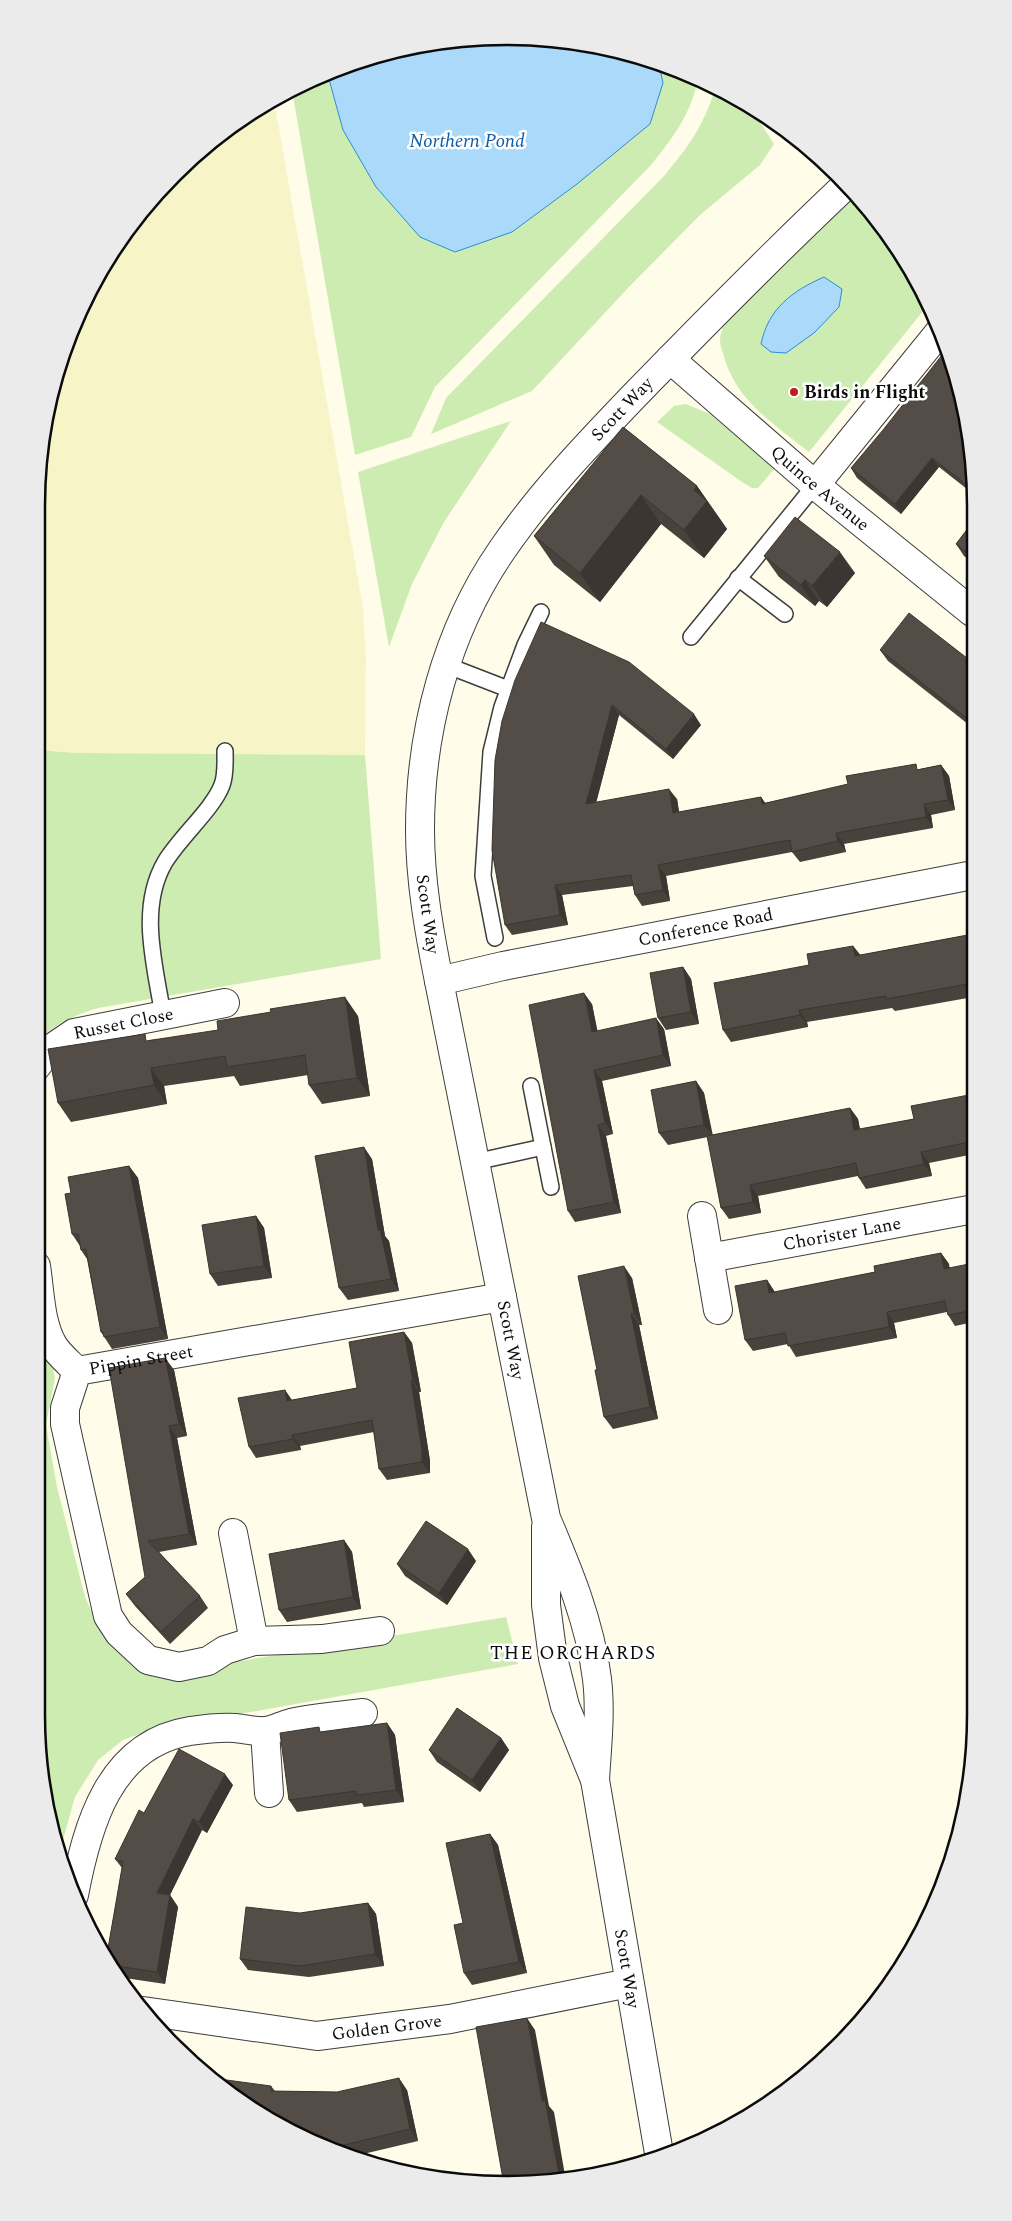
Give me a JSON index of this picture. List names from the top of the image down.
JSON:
{
  "streets": {
    "street": [
      "Scott Way",
      "Quince Avenue",
      "Conference Road",
      "Russet Close",
      "Chorister Lane",
      "Pippin Street",
      "Golden Grove"
    ]
  },
  "crossings": [
    ["Scott Way", "Quince Avenue"],
    ["Scott Way", "Conference Road"],
    ["Scott Way", "Pippin Street"],
    ["Scott Way", "Golden Grove"]
  ],
  "districts": ["THE ORCHARDS"],
  "water": ["Northern Pond"],
  "places": ["Birds in Flight"]
}
